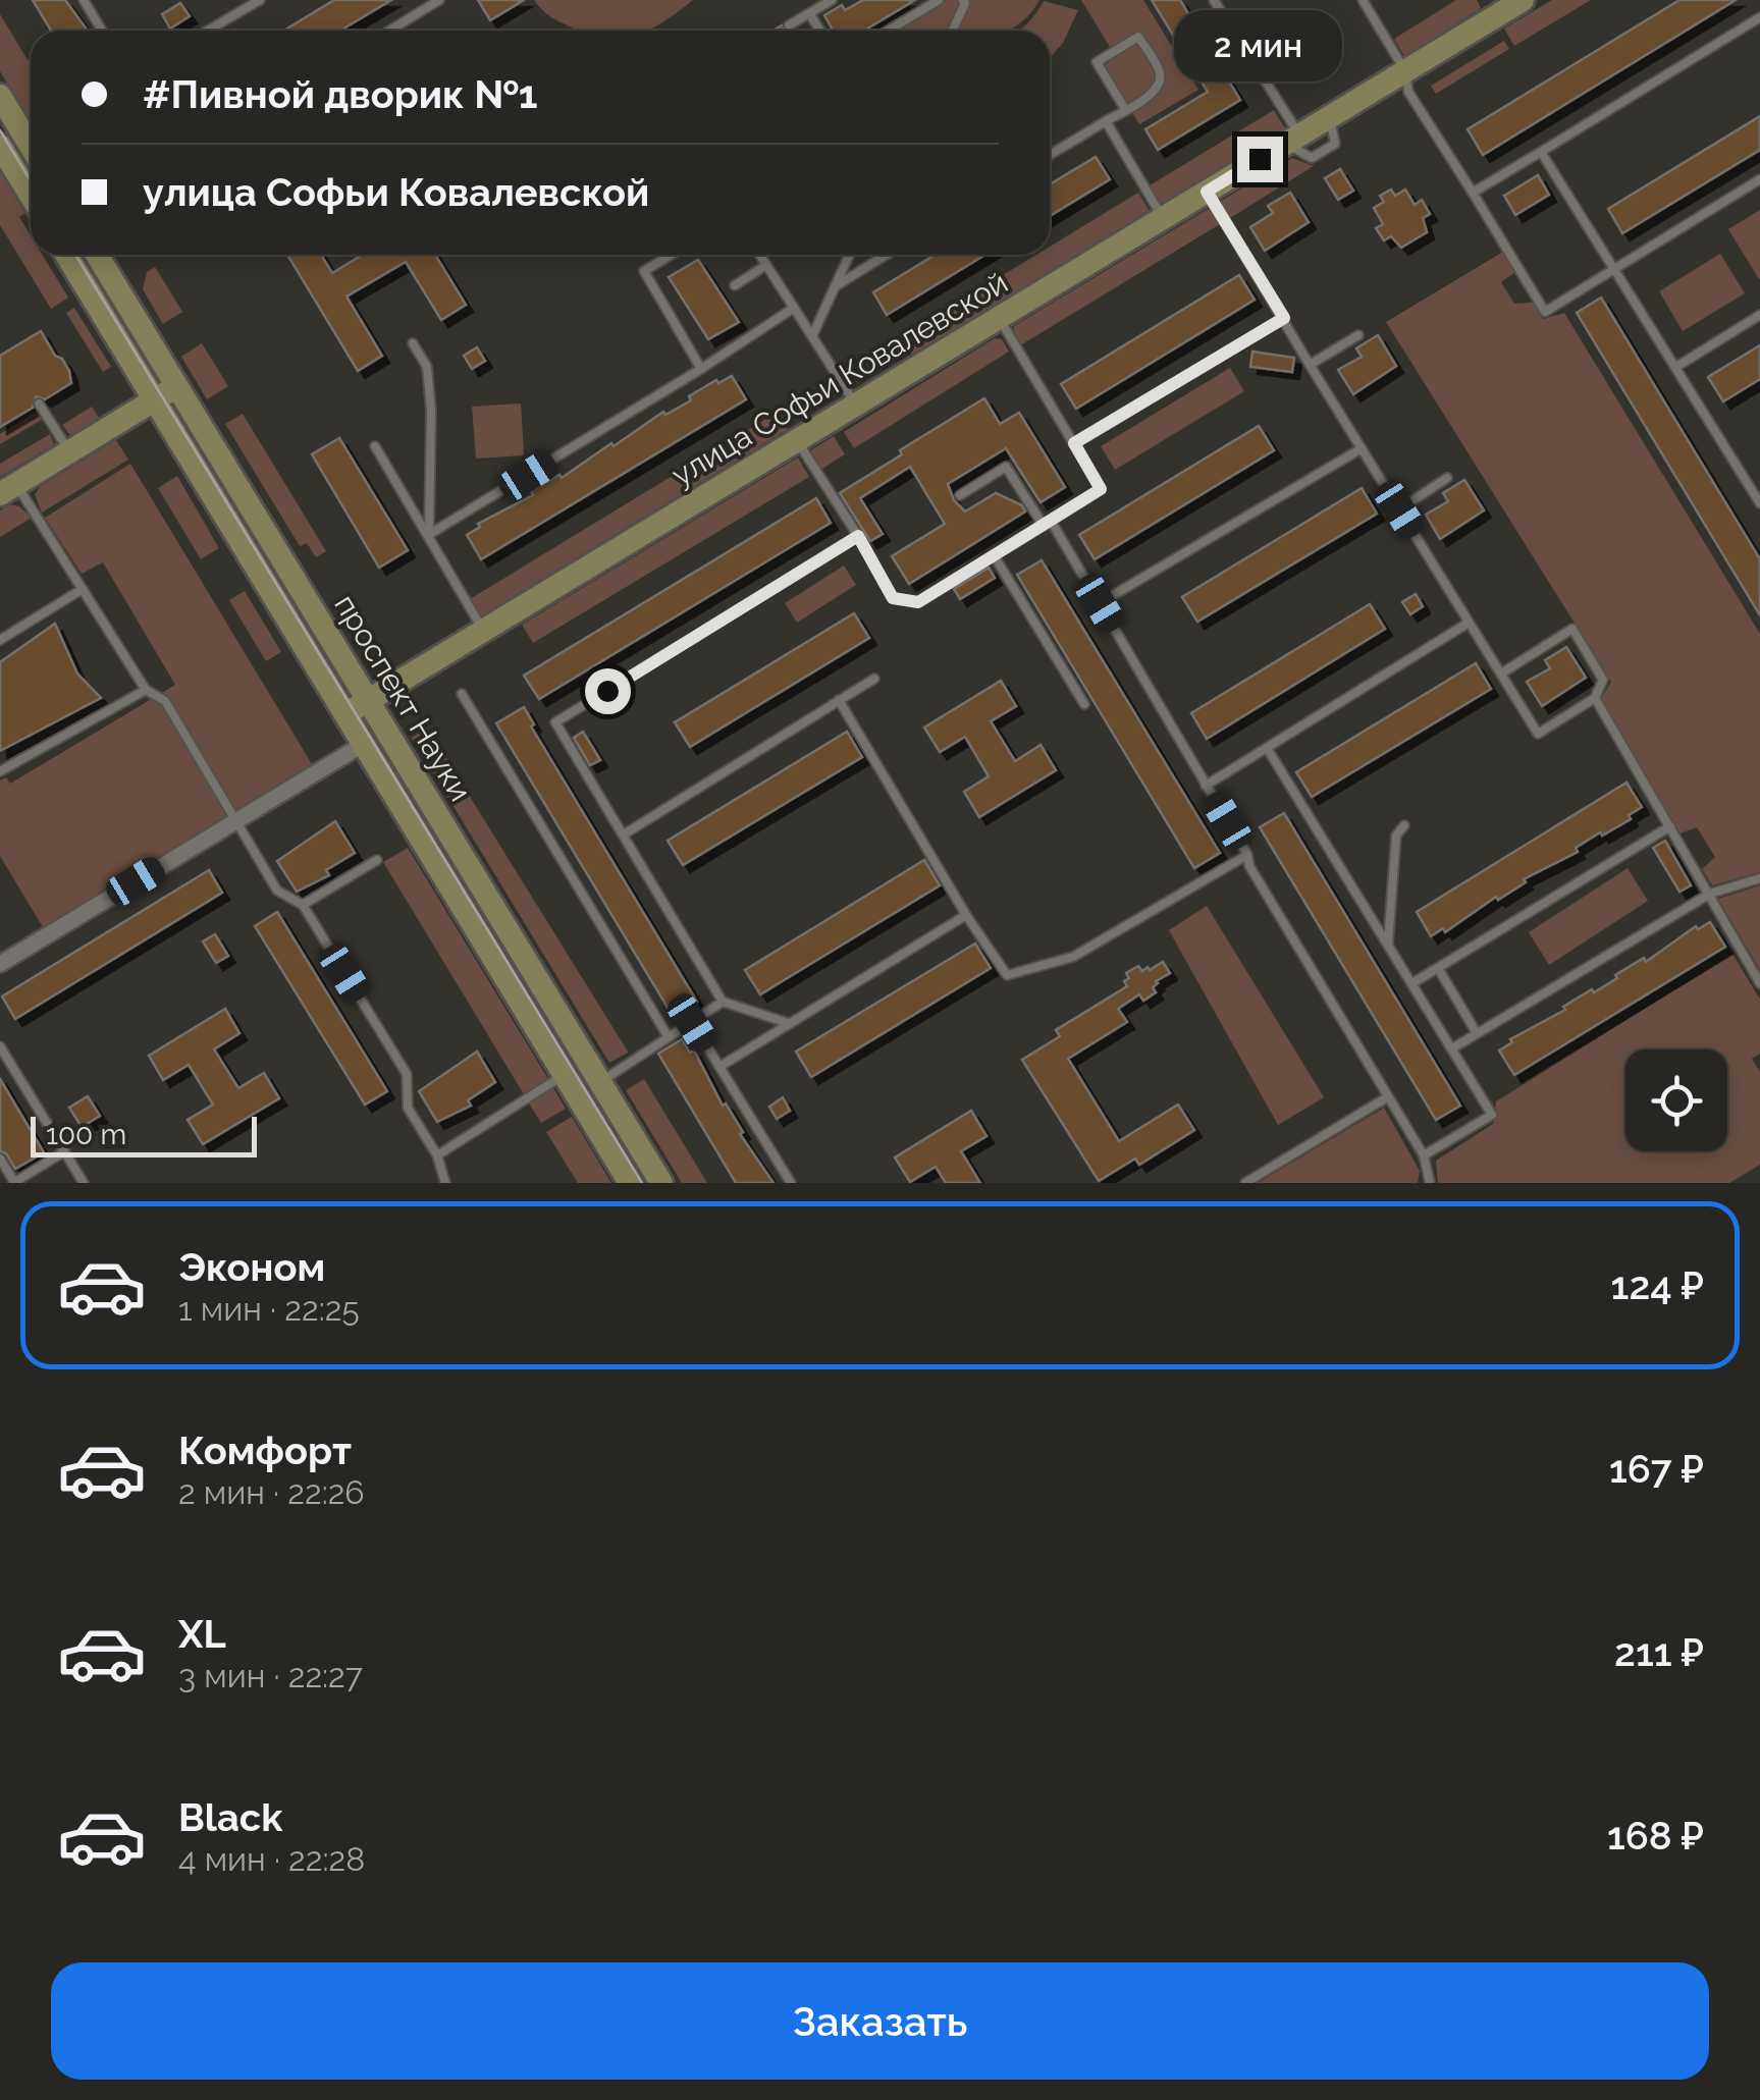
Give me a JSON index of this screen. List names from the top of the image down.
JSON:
{
  "streets": {
    "main road": ["улица Софьи Ковалевской", "проспект Науки"]
  },
  "crossings": [
    ["улица Софьи Ковалевской", "проспект Науки"]
  ],
  "scale_bar": "100 m",
  "page": {
    "bubble": "2 мин",
    "banner": ["#Пивной дворик №1", "улица Софьи Ковалевской"],
    "scale": "100 m",
    "list": [
      {
        "name": "Эконом",
        "note": "1 мин · 22:25",
        "value": "124 ₽"
      },
      {
        "name": "Комфорт",
        "note": "2 мин · 22:26",
        "value": "167 ₽"
      },
      {
        "name": "XL",
        "note": "3 мин · 22:27",
        "value": "211 ₽"
      },
      {
        "name": "Black",
        "note": "4 мин · 22:28",
        "value": "168 ₽"
      }
    ],
    "buttons": "Заказать"
  }
}
